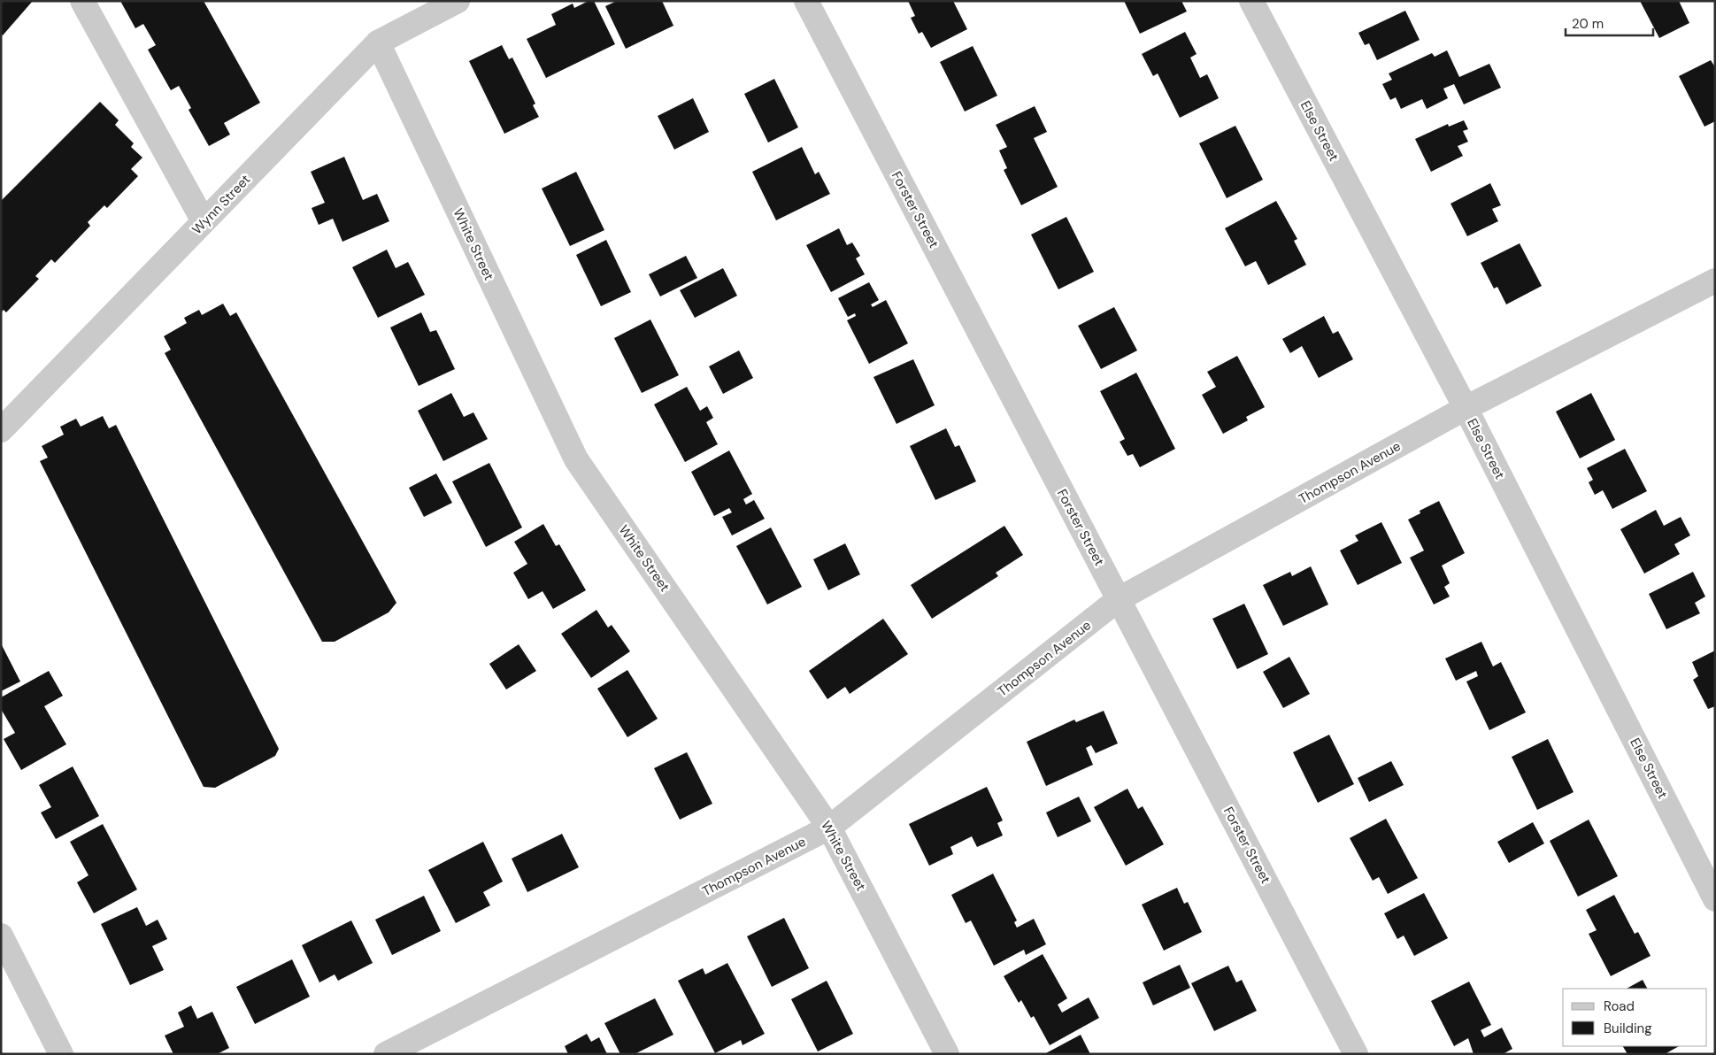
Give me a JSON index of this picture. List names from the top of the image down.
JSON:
{
  "streets": {
    "street": [
      "Else Street",
      "Wynn Street",
      "Forster Street",
      "White Street",
      "Thompson Avenue"
    ]
  },
  "crossings": [
    ["Else Street", "Thompson Avenue"],
    ["Wynn Street", "White Street"],
    ["Forster Street", "Thompson Avenue"],
    ["White Street", "Thompson Avenue"]
  ],
  "legend": ["Road", "Building"],
  "scale_bar": "20 m"
}
